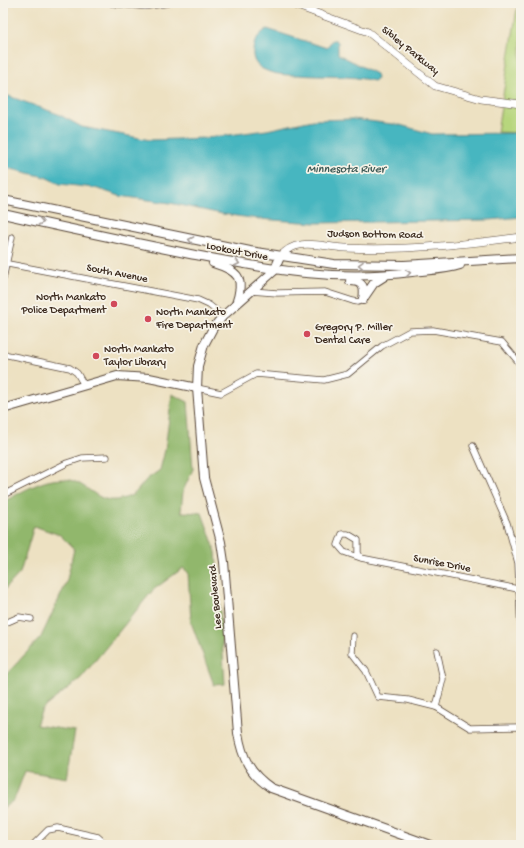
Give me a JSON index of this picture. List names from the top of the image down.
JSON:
{
  "streets": {
    "main road": ["Lookout Drive", "Lee Boulevard"],
    "street": [
      "Sibley Parkway",
      "Judson Bottom Road",
      "South Avenue",
      "Sunrise Drive"
    ]
  },
  "crossings": [
    ["Judson Bottom Road", "Lookout Drive"],
    ["Judson Bottom Road", "Lee Boulevard"],
    ["Lookout Drive", "Lee Boulevard"],
    ["South Avenue", "Lee Boulevard"]
  ],
  "water": ["Minnesota River"],
  "places": [
    "North Mankato Police Department",
    "North Mankato Fire Department",
    "Gregory P. Miller Dental Care",
    "North Mankato Taylor Library"
  ]
}
